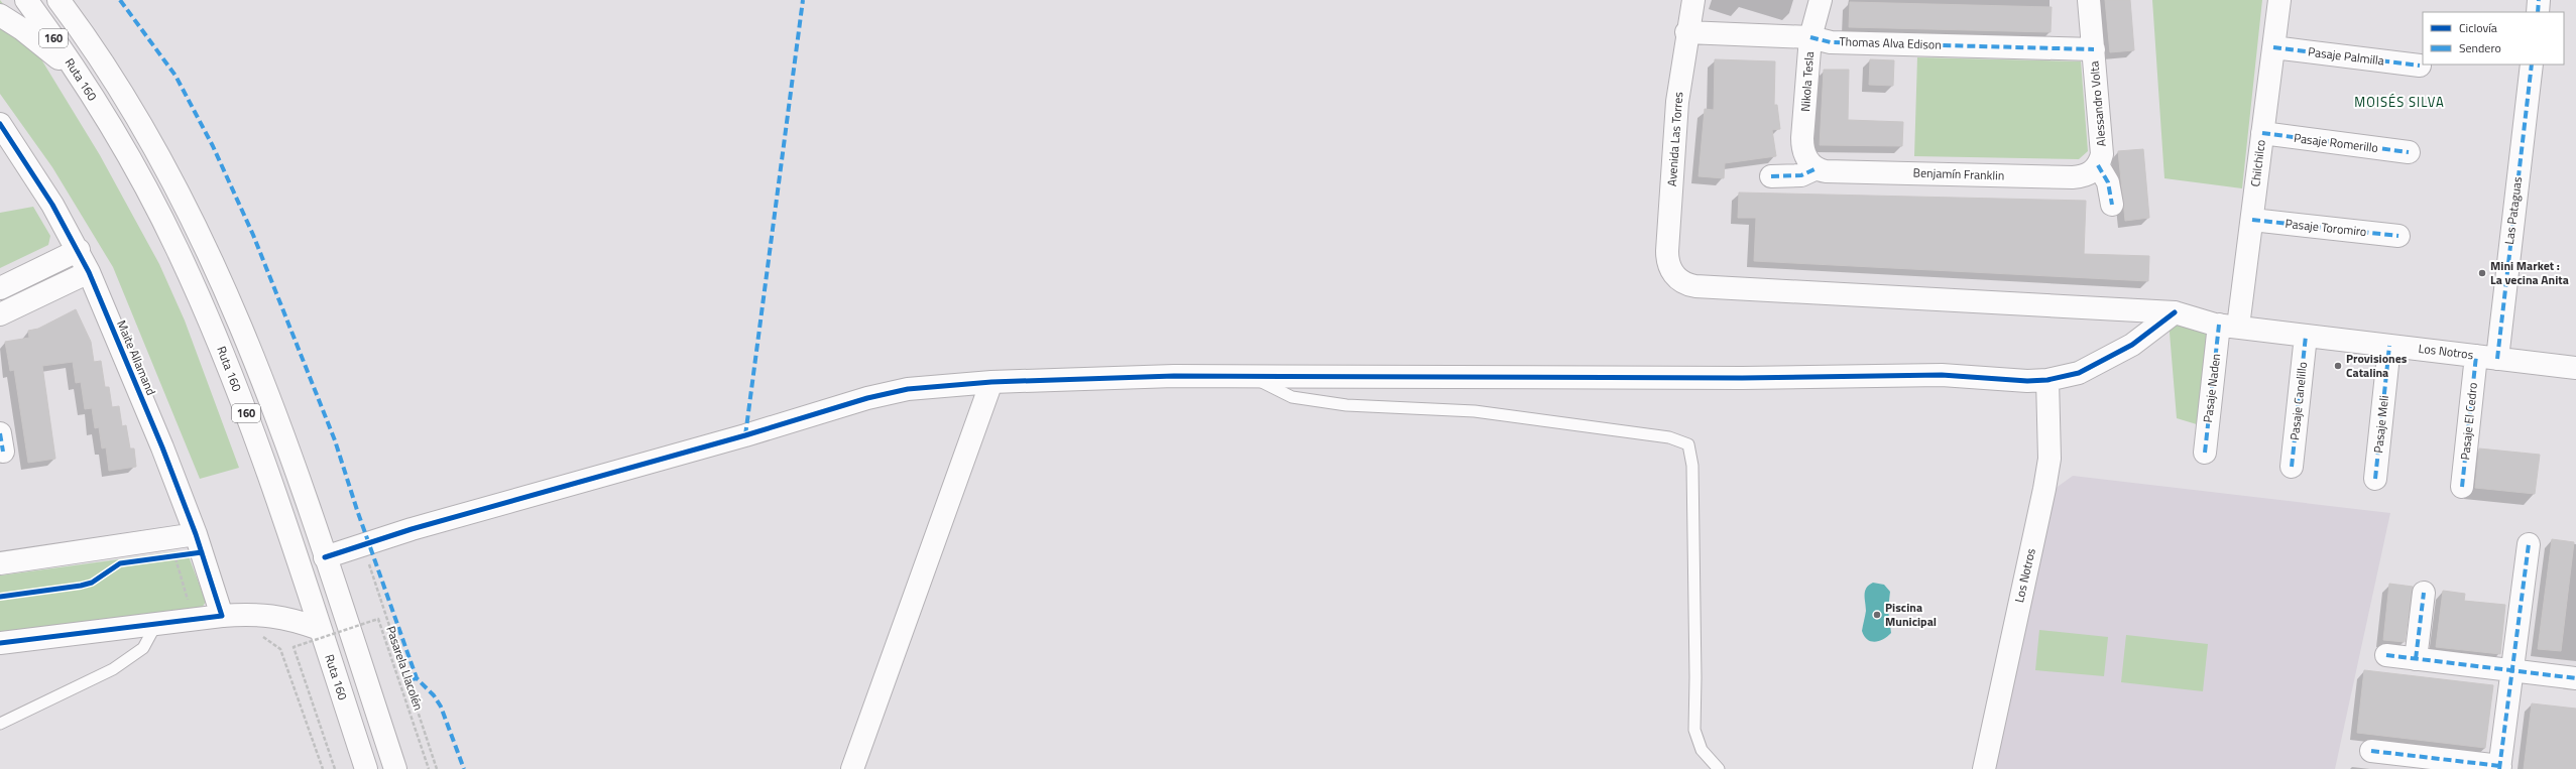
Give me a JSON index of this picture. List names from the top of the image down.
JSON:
{
  "streets": {
    "main road": [
      "160",
      "Thomas Alva Edison",
      "Pasaje Palmilla",
      "Ruta 160",
      "Nikola Tesla",
      "Alessandro Volta",
      "Avenida Las Torres",
      "Pasaje Romerillo",
      "Chilchilco",
      "Benjamín Franklin",
      "Las Pataguas",
      "Pasaje Toromiro",
      "Los Notros",
      "Maite Allamand",
      "Pasaje Naden",
      "Pasaje Canelillo",
      "Pasaje El Cedro",
      "Pasaje Meli"
    ],
    "path": ["Pasarela Llacolén"]
  },
  "crossings": [
    ["Thomas Alva Edison", "Nikola Tesla"],
    ["Thomas Alva Edison", "Alessandro Volta"],
    ["Thomas Alva Edison", "Avenida Las Torres"],
    ["Pasaje Palmilla", "Chilchilco"],
    ["Nikola Tesla", "Benjamín Franklin"],
    ["Alessandro Volta", "Benjamín Franklin"],
    ["Avenida Las Torres", "Los Notros"],
    ["Pasaje Romerillo", "Chilchilco"],
    ["Chilchilco", "Pasaje Toromiro"],
    ["Chilchilco", "Los Notros"],
    ["Chilchilco", "Pasaje Naden"],
    ["Las Pataguas", "Los Notros"],
    ["Las Pataguas", "Pasaje El Cedro"],
    ["Los Notros", "Pasaje Naden"],
    ["Los Notros", "Pasaje Canelillo"],
    ["Los Notros", "Pasaje El Cedro"],
    ["Los Notros", "Pasaje Meli"]
  ],
  "districts": ["MOISÉS SILVA"],
  "places": ["Mini Market : La vecina Anita", "Provisiones Catalina", "Piscina Municipal"],
  "legend": ["Ciclovía", "Sendero"]
}
